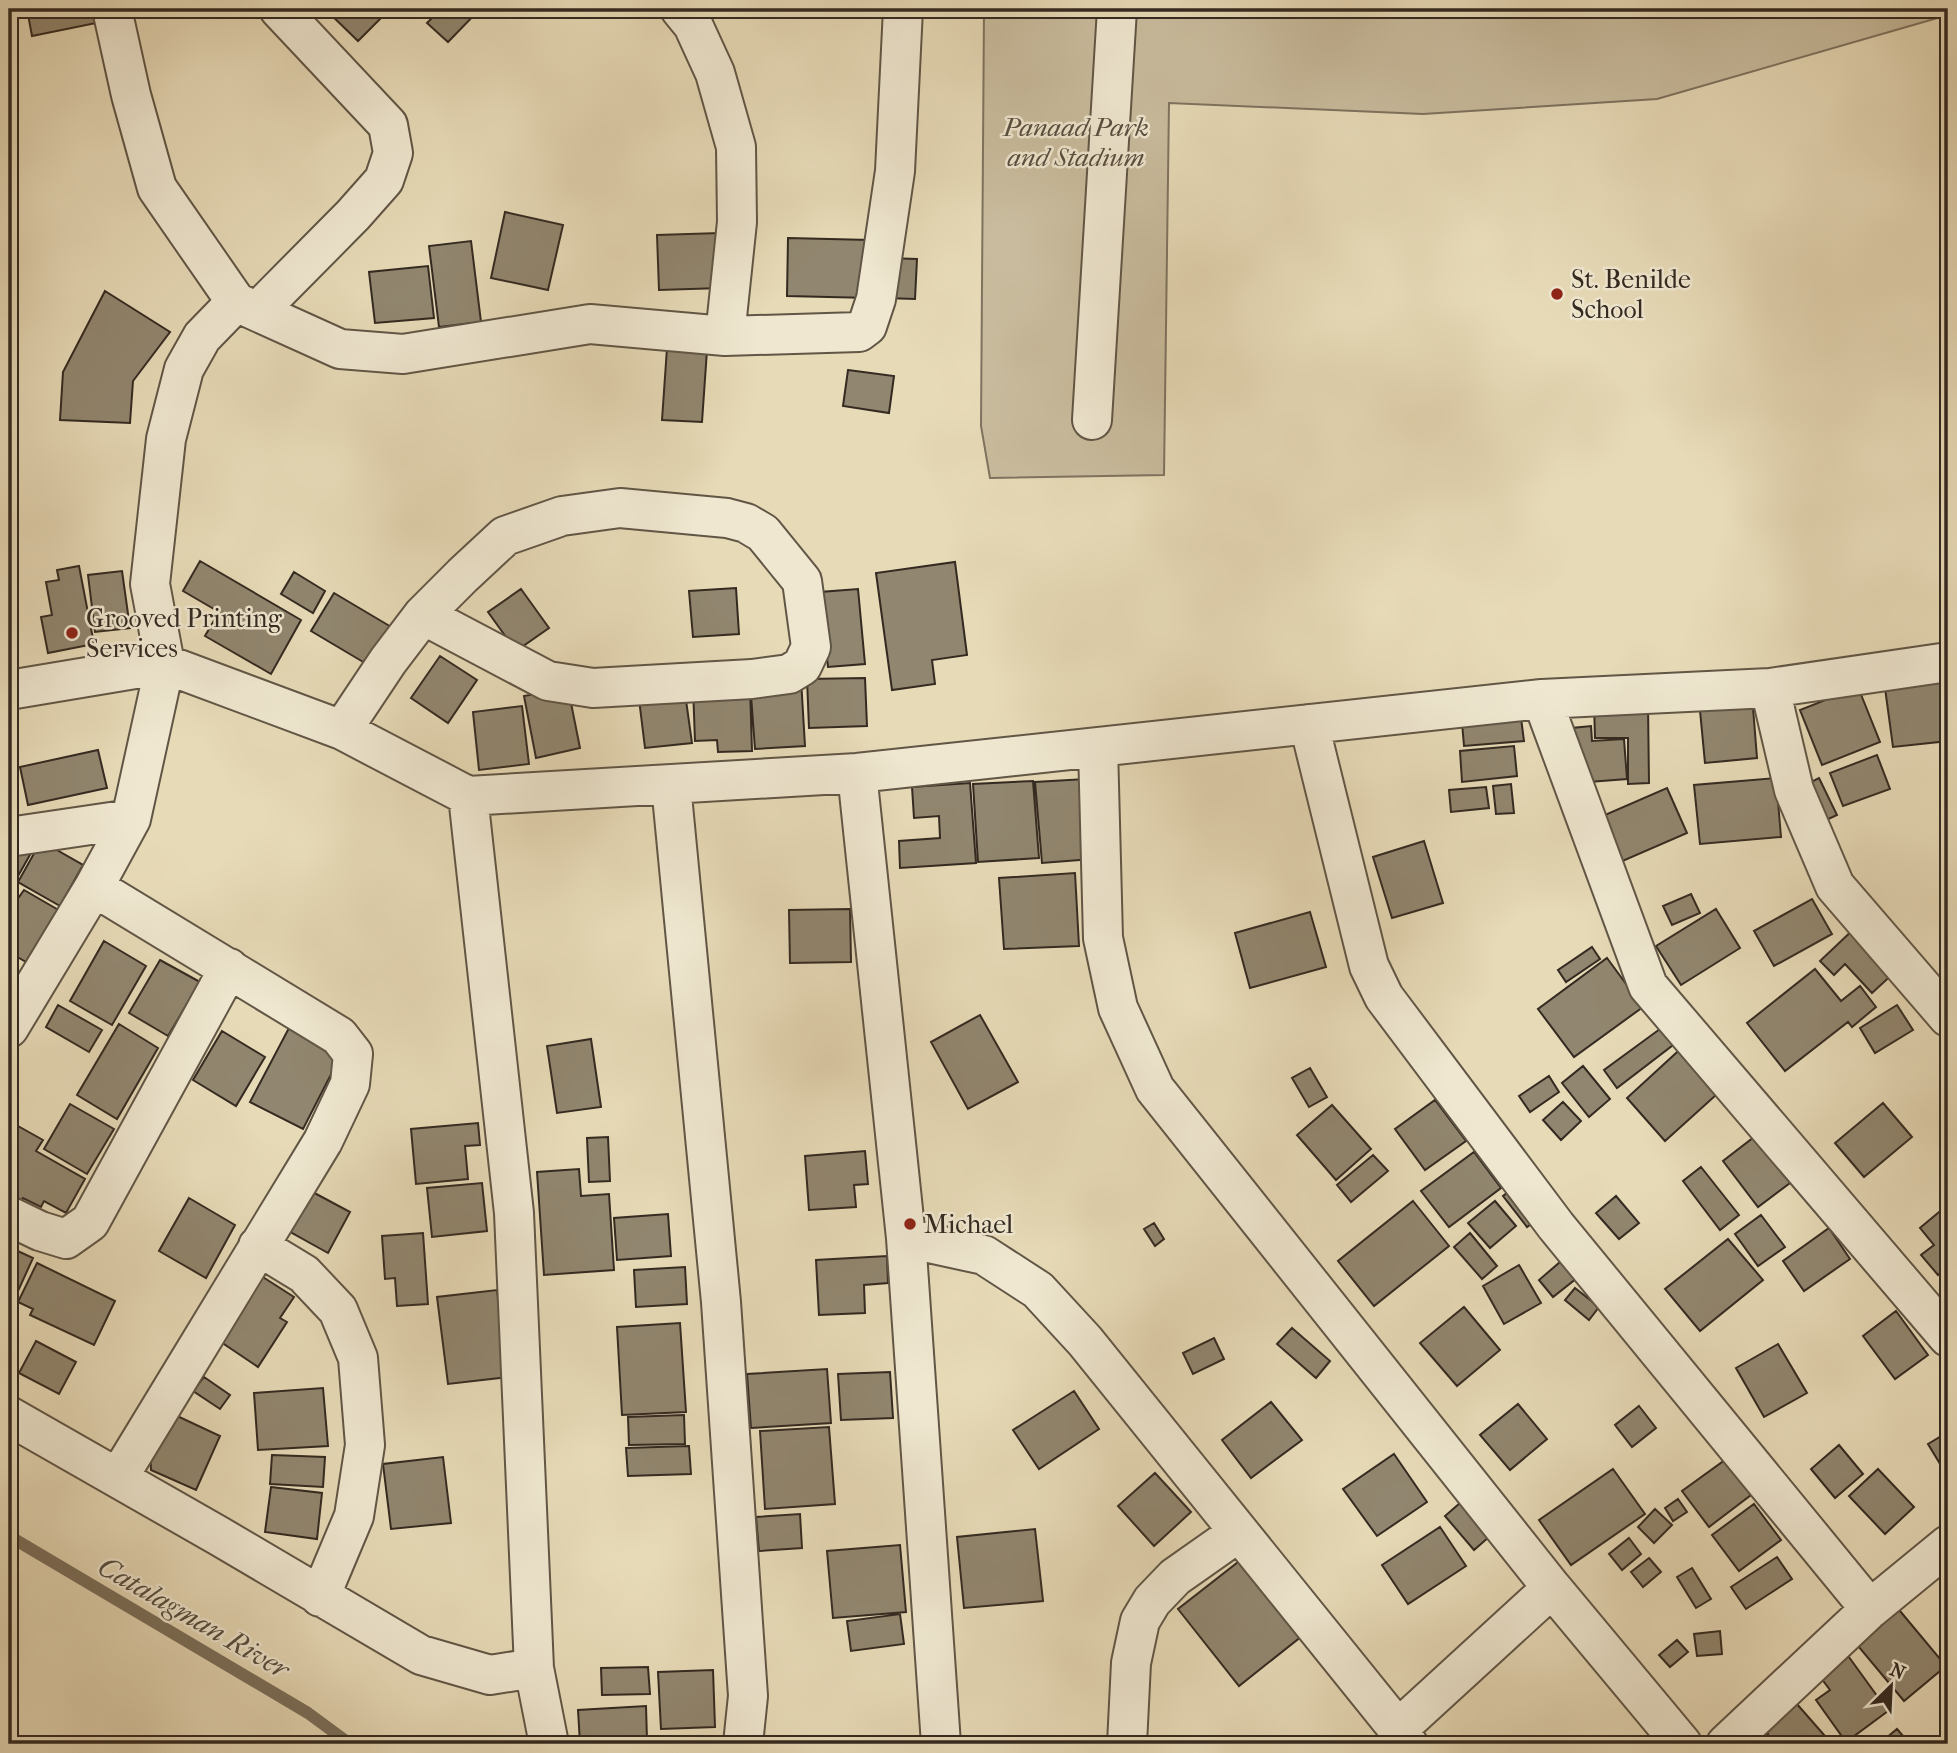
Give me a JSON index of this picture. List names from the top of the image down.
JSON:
{
  "water": ["Catalagman River"],
  "parks": ["Panaad Park and Stadium"],
  "places": ["St. Benilde School", "Grooved Printing Services", "Michael"],
  "north": "top right"
}
